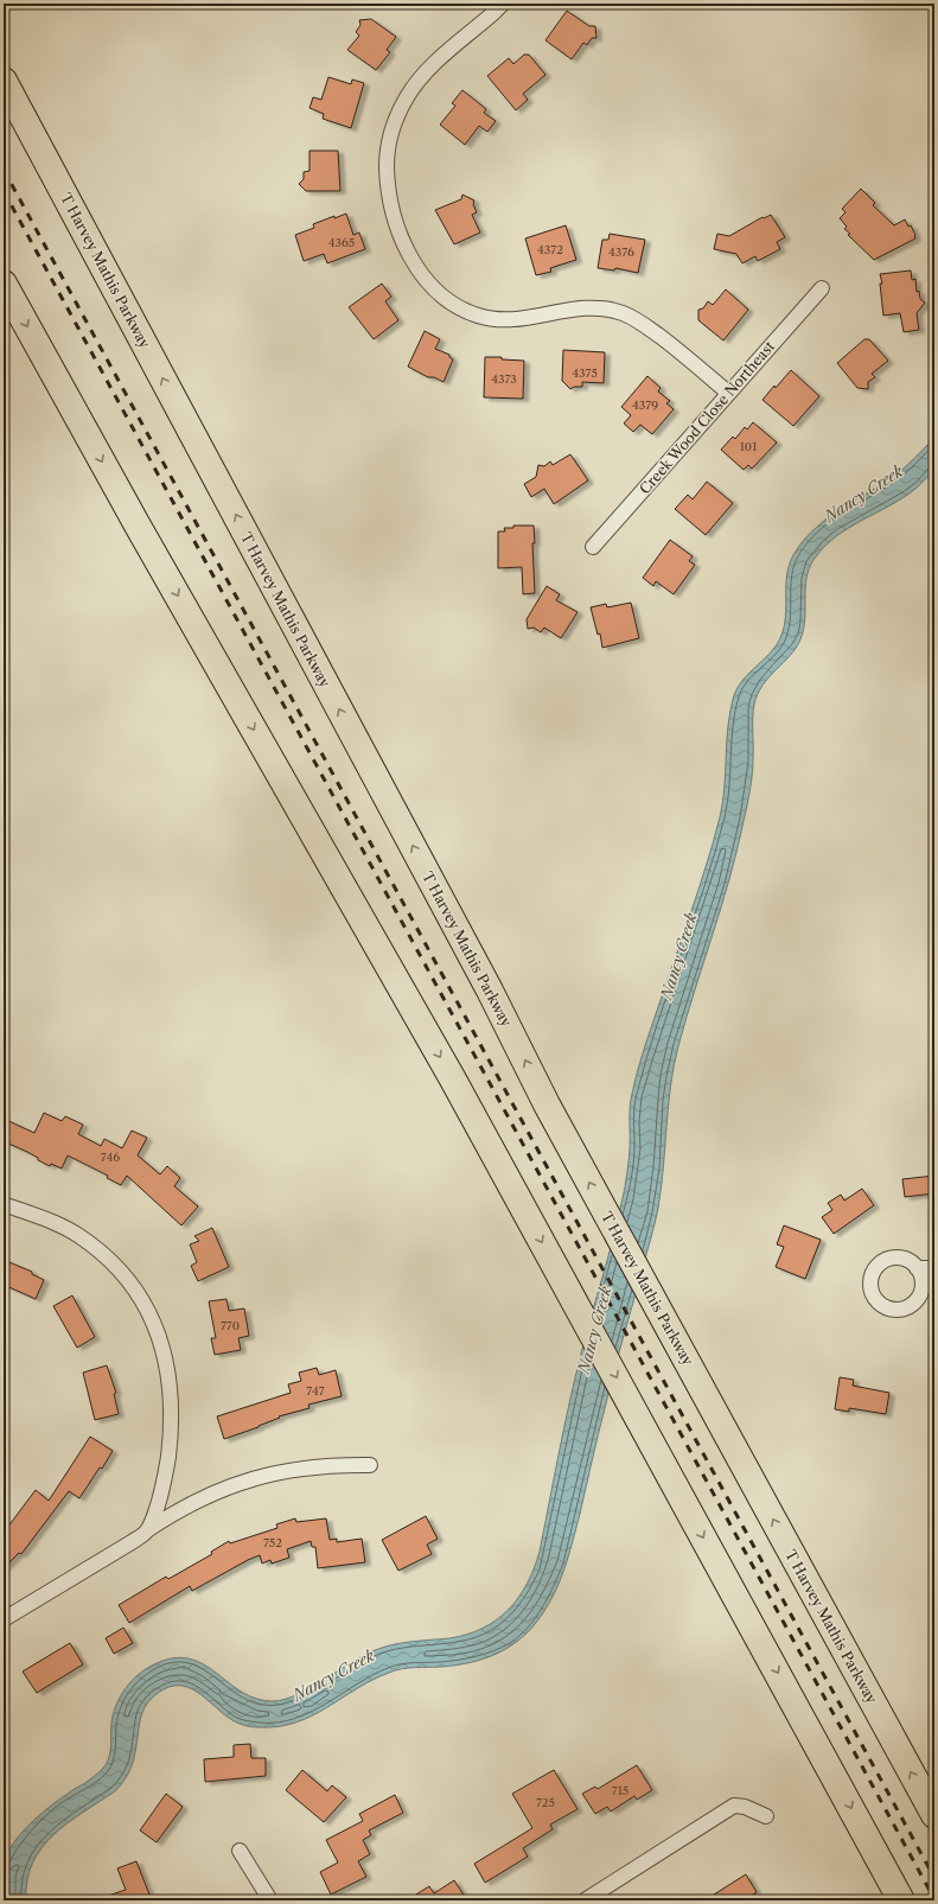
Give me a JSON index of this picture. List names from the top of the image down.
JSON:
{
  "streets": {
    "highway": ["T Harvey Mathis Parkway"],
    "street": ["Creek Wood Close Northeast"]
  },
  "water": ["Nancy Creek"],
  "house_numbers": [
    "4365",
    "4372",
    "4376",
    "4375",
    "4373",
    "4379",
    "101",
    "746",
    "770",
    "747",
    "752",
    "715",
    "725"
  ]
}
